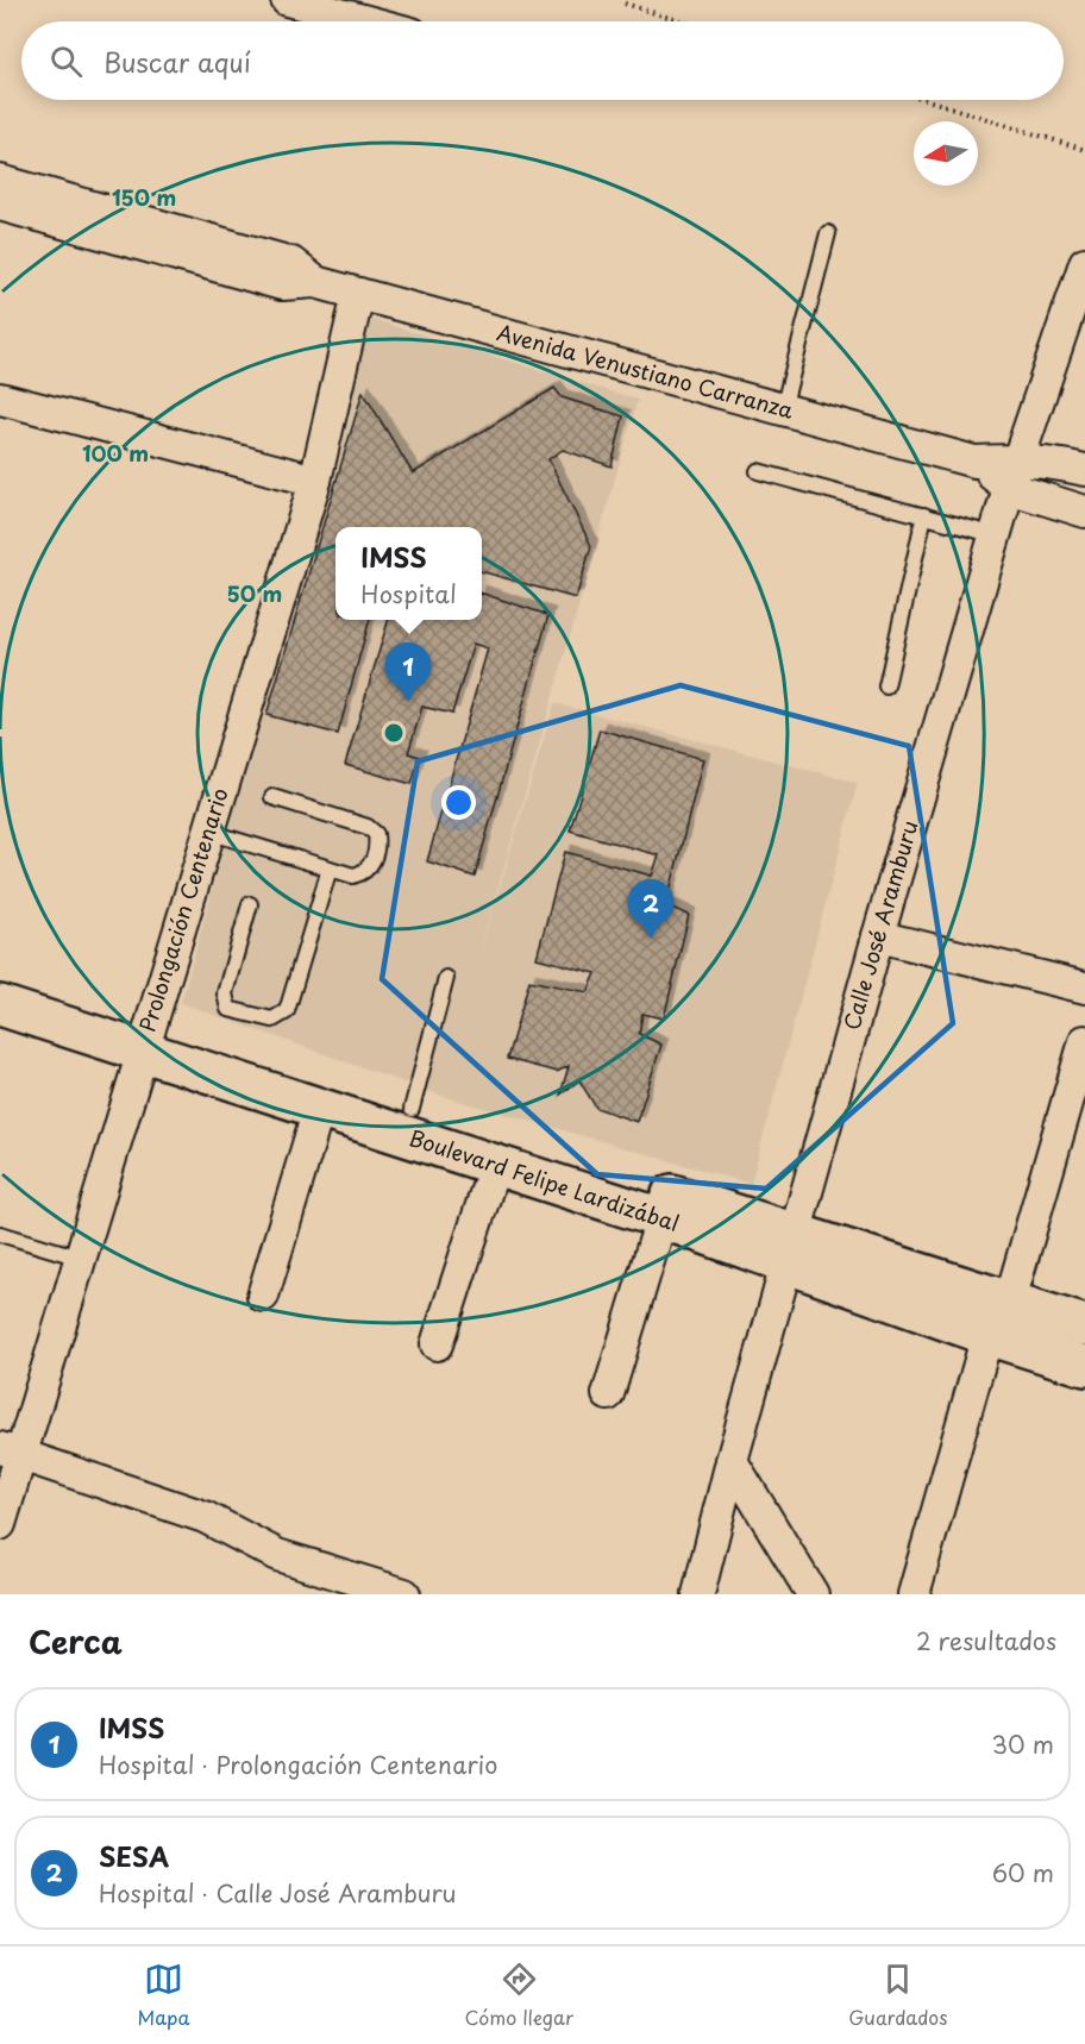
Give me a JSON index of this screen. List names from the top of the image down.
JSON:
{
  "streets": {
    "main road": ["Boulevard Felipe Lardizábal"],
    "street": ["Avenida Venustiano Carranza", "Prolongación Centenario", "Calle José Aramburu"]
  },
  "crossings": [
    ["Avenida Venustiano Carranza", "Prolongación Centenario"],
    ["Avenida Venustiano Carranza", "Calle José Aramburu"],
    ["Prolongación Centenario", "Boulevard Felipe Lardizábal"],
    ["Calle José Aramburu", "Boulevard Felipe Lardizábal"]
  ],
  "north": "left",
  "page": {
    "search": "Buscar aquí",
    "popup": ["IMSS", "Hospital"],
    "pins": ["1", "2"],
    "heading": ["Cerca", "2 resultados"],
    "list": [
      {
        "mark": "1",
        "name": "IMSS",
        "note": "Hospital · Prolongación Centenario",
        "value": "30 m"
      },
      {
        "mark": "2",
        "name": "SESA",
        "note": "Hospital · Calle José Aramburu",
        "value": "60 m"
      }
    ],
    "nav": ["Mapa", "Cómo llegar", "Guardados"]
  },
  "rings": ["150 m", "100 m", "50 m"]
}
